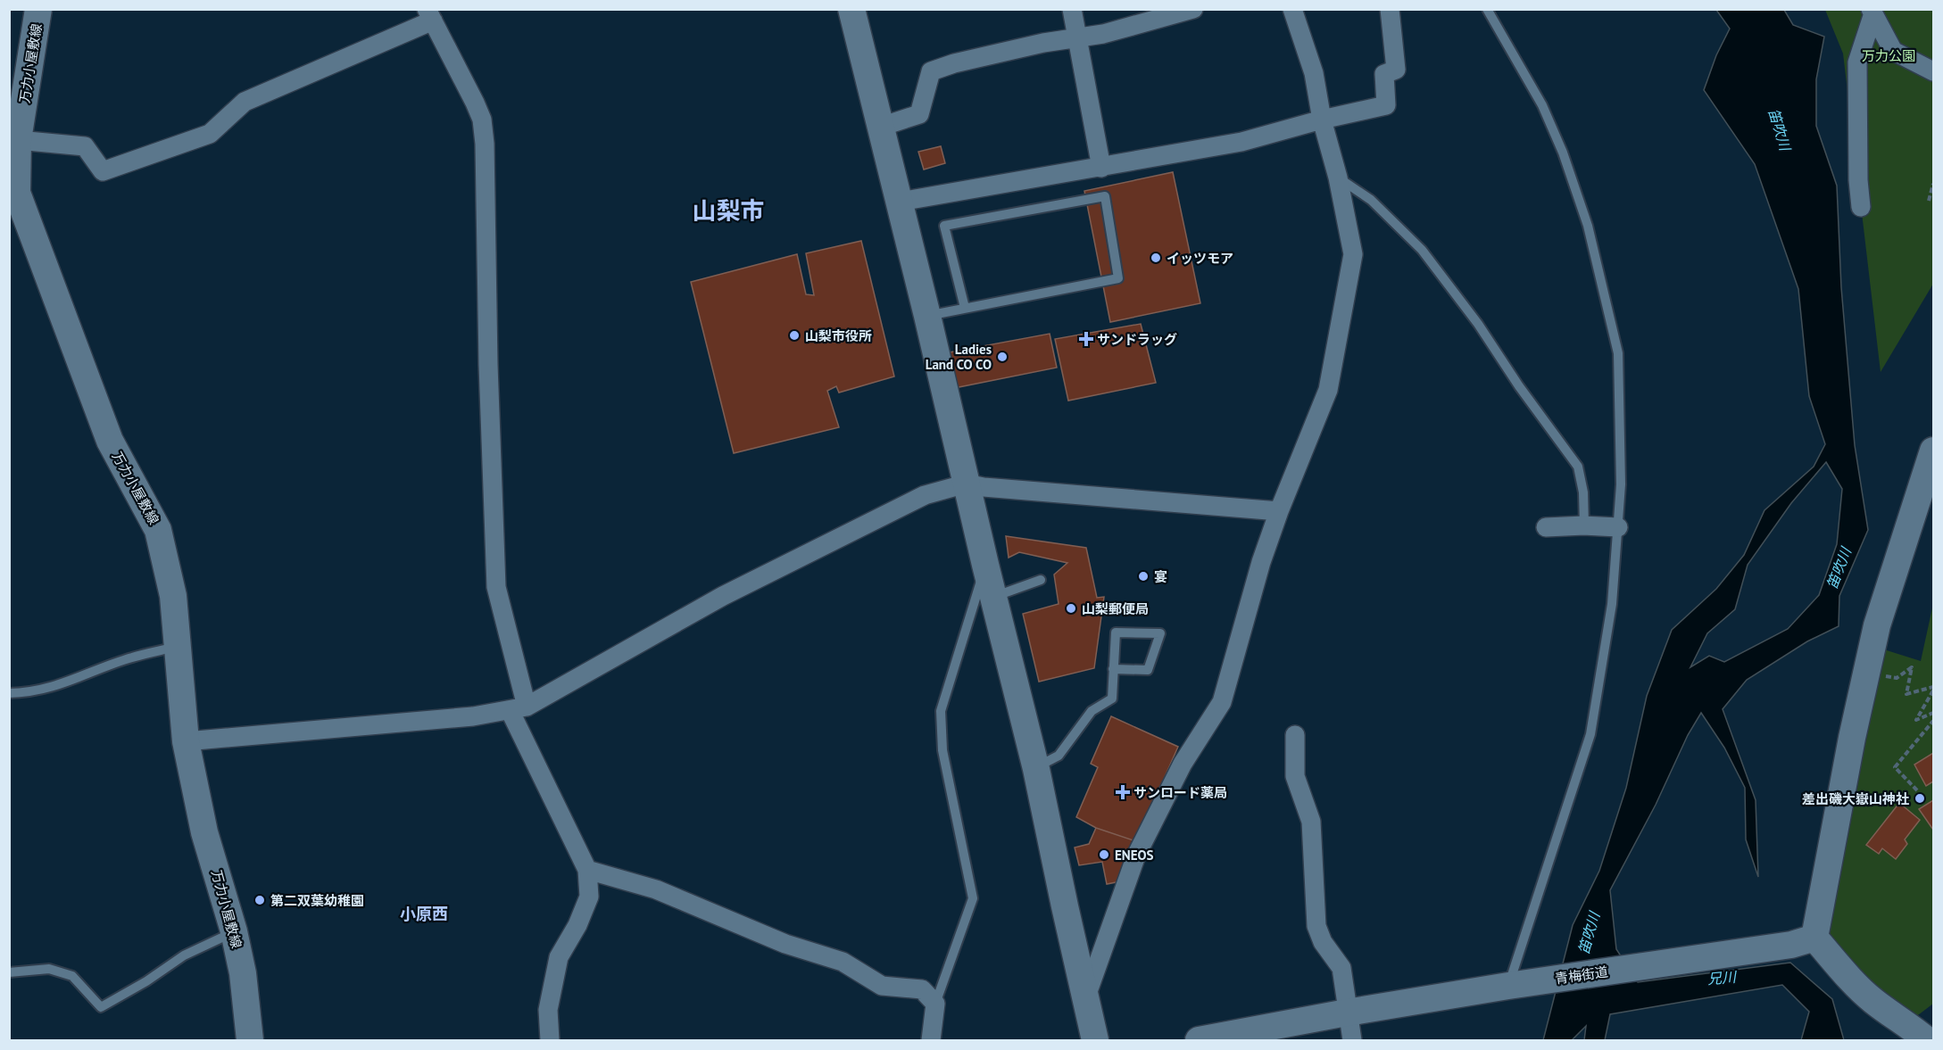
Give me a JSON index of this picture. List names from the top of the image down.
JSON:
{
  "streets": {
    "main road": ["万力小屋敷線", "青梅街道"]
  },
  "districts": ["山梨市", "小原西"],
  "water": ["笛吹川", "兄川"],
  "parks": ["万力公園"],
  "places": {
    "other": [
      "イッツモア",
      "山梨市役所",
      "Ladies Land CO CO",
      "宴",
      "山梨郵便局",
      "差出磯大嶽山神社",
      "ENEOS",
      "第二双葉幼稚園"
    ],
    "health": ["サンドラッグ", "サンロード薬局"]
  }
}
